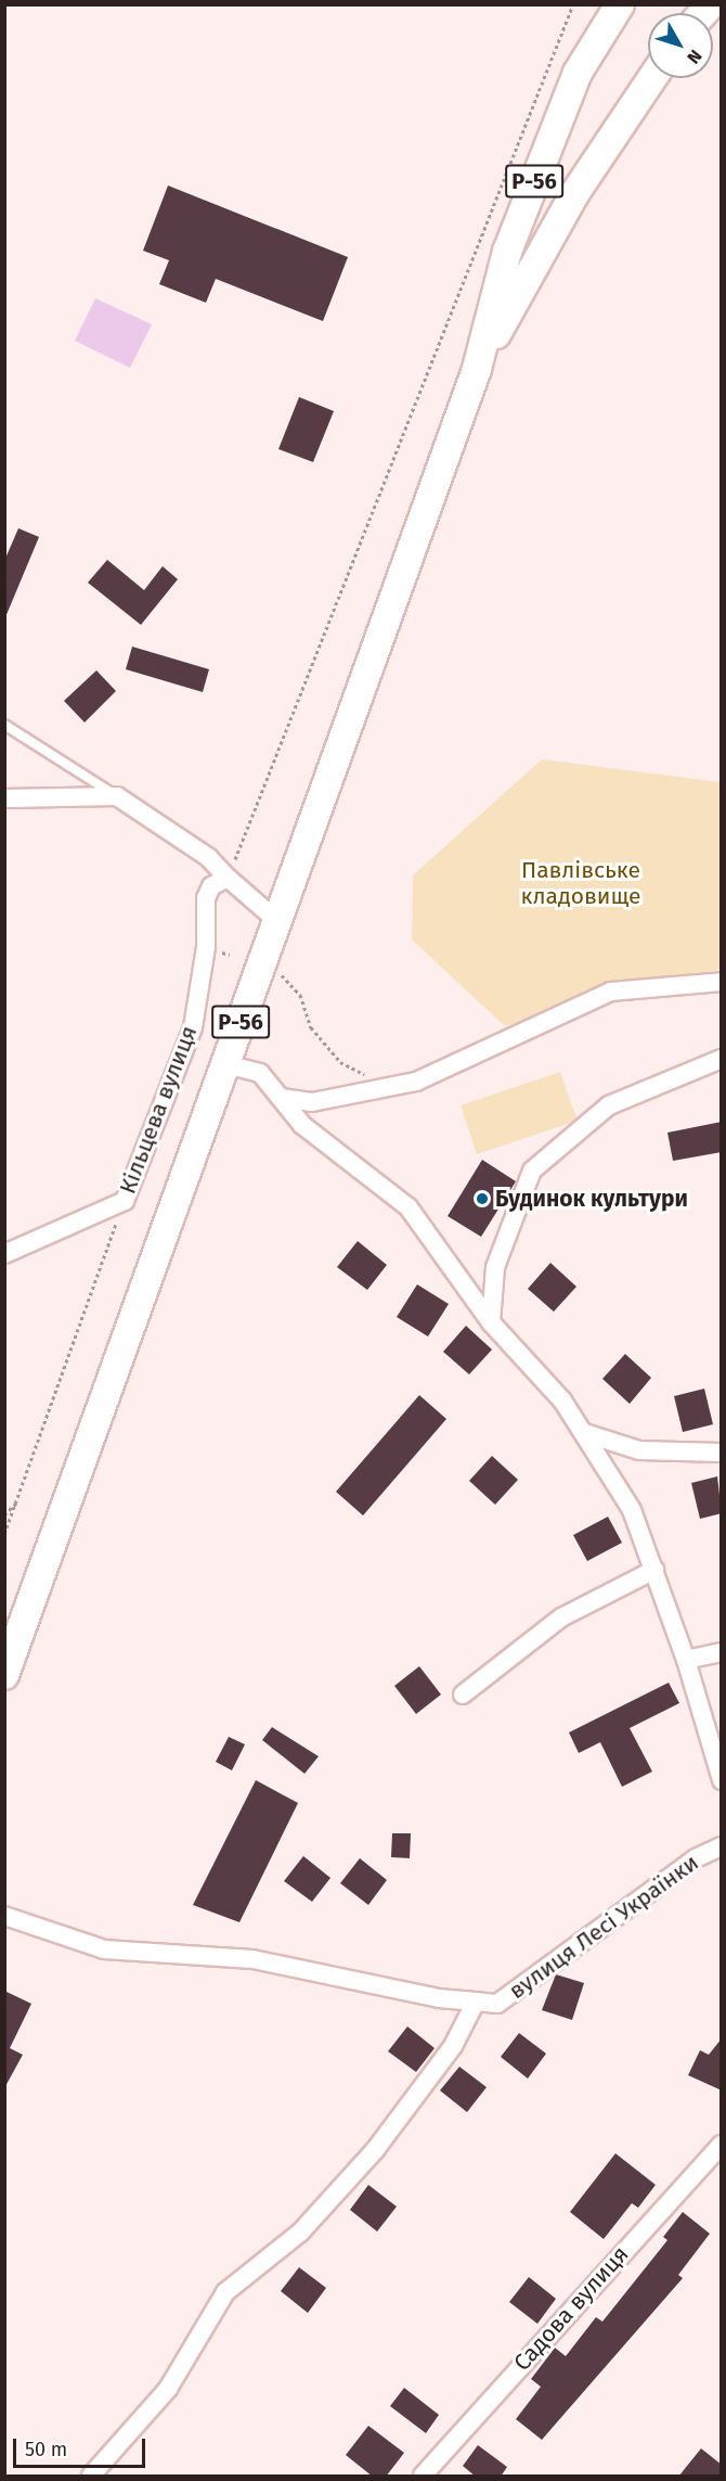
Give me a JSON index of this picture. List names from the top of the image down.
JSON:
{
  "streets": {
    "main road": ["Р-56"],
    "street": ["Кільцева вулиця", "вулиця Лесі Українки", "Садова вулиця"]
  },
  "parks": ["Павлівське кладовище"],
  "places": ["Будинок культури"],
  "scale_bar": "50 m",
  "north": "bottom right"
}
